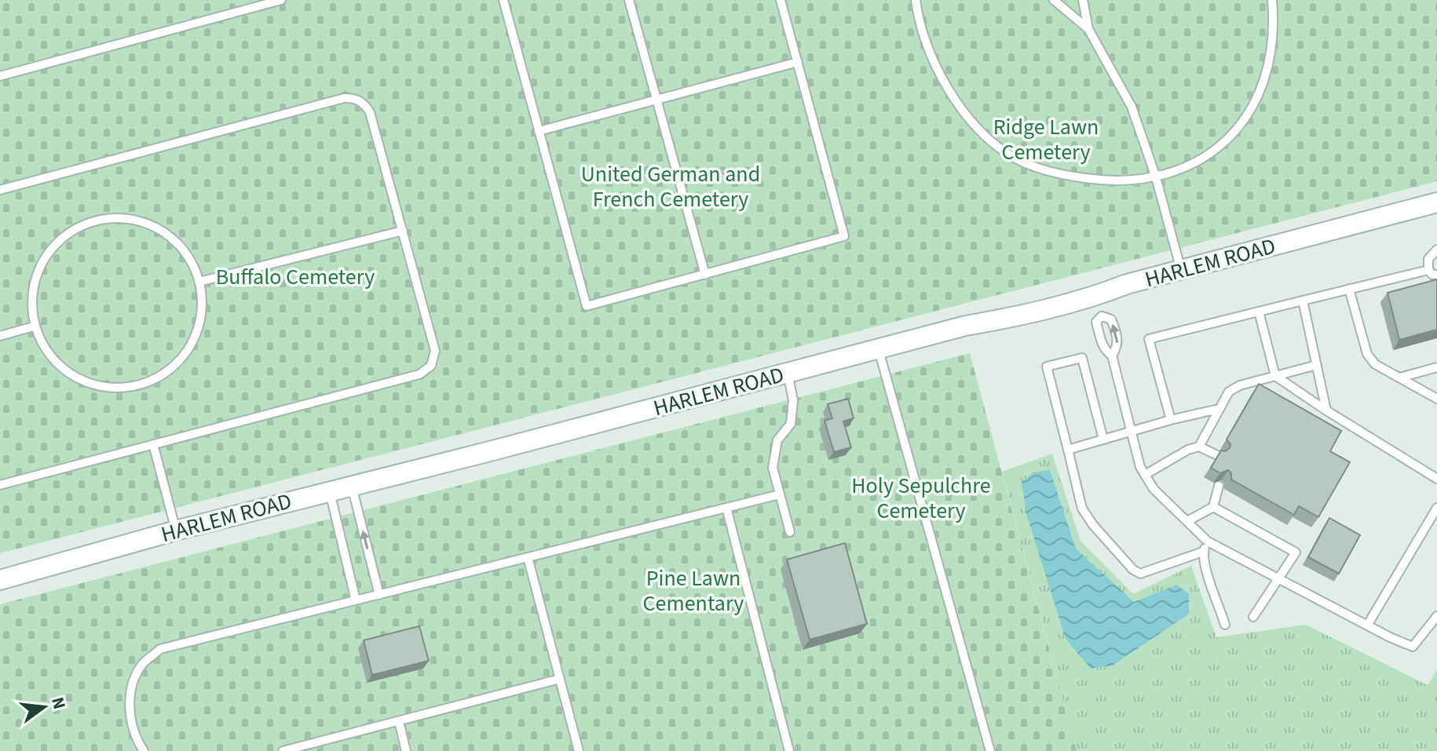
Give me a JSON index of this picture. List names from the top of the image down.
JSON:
{
  "streets": {
    "main road": ["HARLEM ROAD"]
  },
  "parks": [
    "Ridge Lawn Cemetery",
    "United German and French Cemetery",
    "Buffalo Cemetery",
    "Holy Sepulchre Cemetery",
    "Pine Lawn Cementary"
  ],
  "north": "right"
}
